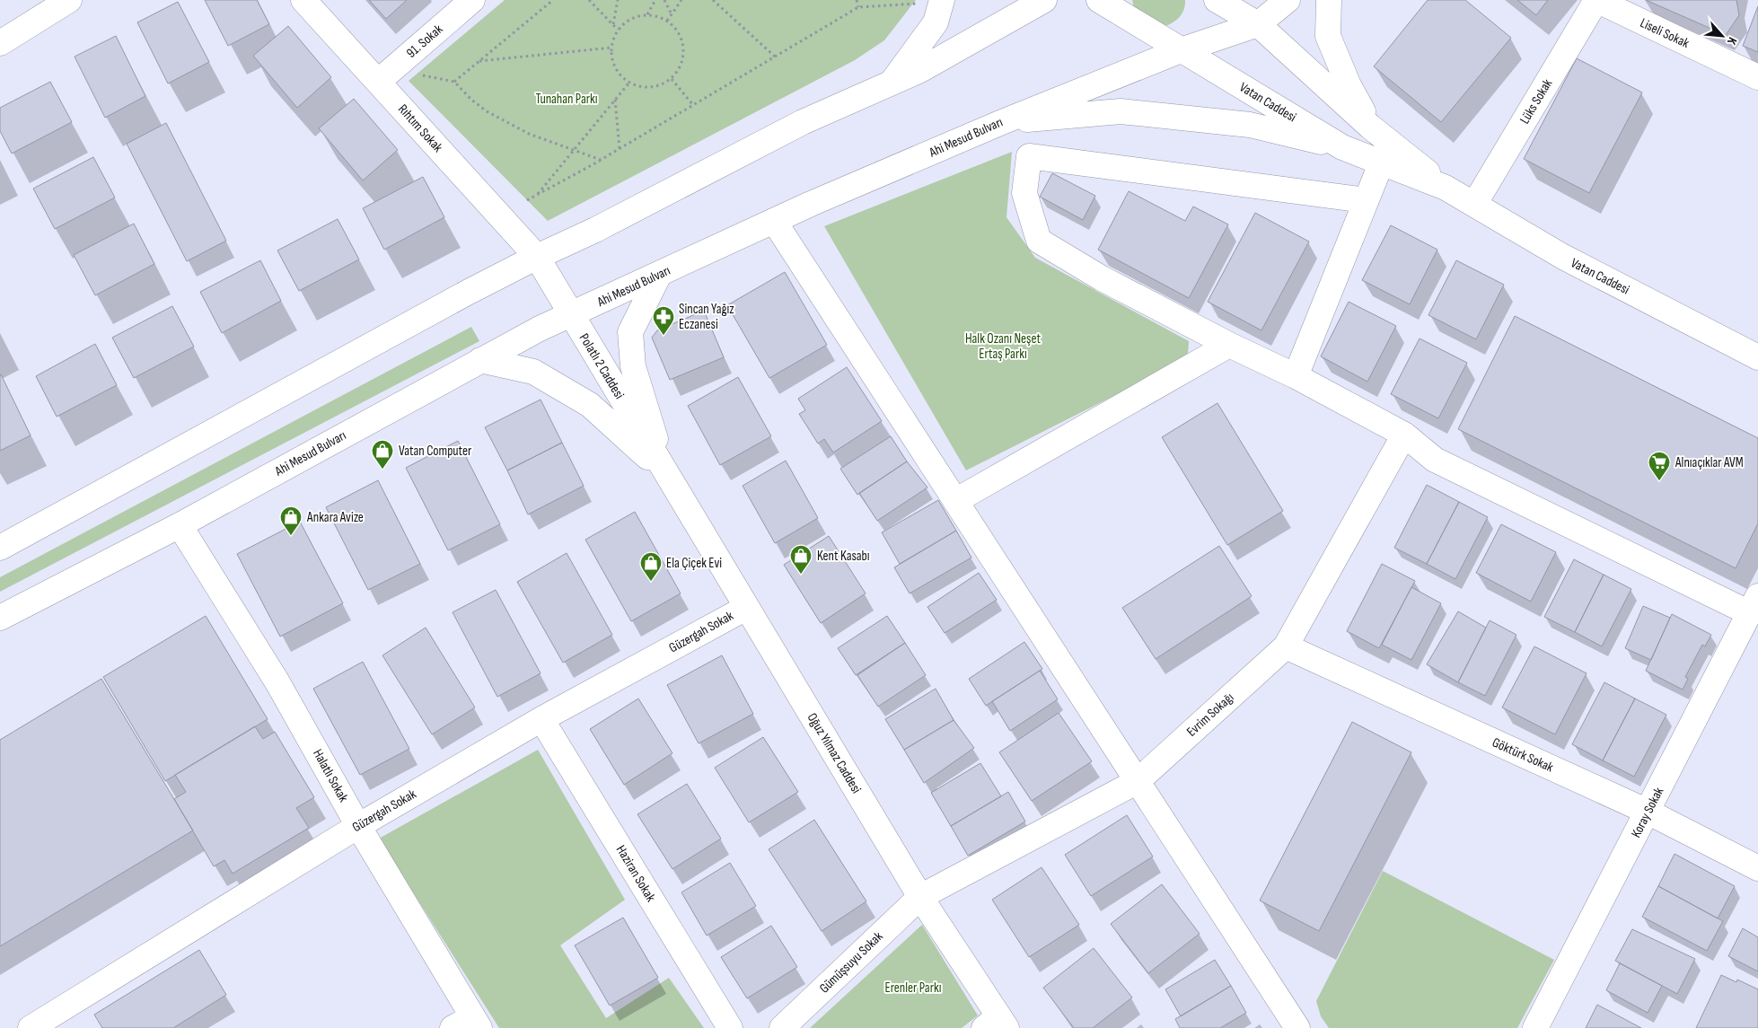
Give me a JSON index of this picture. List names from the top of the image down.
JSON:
{
  "streets": {
    "street": [
      "Liseli Sokak",
      "91. Sokak",
      "Lüks Sokak",
      "Vatan Caddesi",
      "Rıhtım Sokak",
      "Ahi Mesud Bulvarı",
      "Polatlı 2 Caddesi",
      "Güzergah Sokak",
      "Evrim Sokağı",
      "Oğuz Yılmaz Caddesi",
      "Göktürk Sokak",
      "Halatlı Sokak",
      "Koray Sokak",
      "Haziran Sokak",
      "Gümüşsuyu Sokak"
    ]
  },
  "crossings": [
    ["Liseli Sokak", "Lüks Sokak"],
    ["91. Sokak", "Rıhtım Sokak"],
    ["Lüks Sokak", "Vatan Caddesi"],
    ["Vatan Caddesi", "Ahi Mesud Bulvarı"],
    ["Rıhtım Sokak", "Polatlı 2 Caddesi"],
    ["Ahi Mesud Bulvarı", "Polatlı 2 Caddesi"],
    ["Ahi Mesud Bulvarı", "Halatlı Sokak"],
    ["Polatlı 2 Caddesi", "Oğuz Yılmaz Caddesi"],
    ["Güzergah Sokak", "Oğuz Yılmaz Caddesi"],
    ["Güzergah Sokak", "Halatlı Sokak"],
    ["Güzergah Sokak", "Haziran Sokak"],
    ["Evrim Sokağı", "Oğuz Yılmaz Caddesi"],
    ["Evrim Sokağı", "Göktürk Sokak"],
    ["Evrim Sokağı", "Gümüşsuyu Sokak"],
    ["Oğuz Yılmaz Caddesi", "Gümüşsuyu Sokak"],
    ["Göktürk Sokak", "Koray Sokak"]
  ],
  "parks": ["Tunahan Parkı", "Halk Ozanı Neşet Ertaş Parkı", "Erenler Parkı"],
  "places": {
    "pharmacy": ["Sincan Yağız Eczanesi"],
    "shop": [
      "Vatan Computer",
      "Ankara Avize",
      "Kent Kasabı",
      "Ela Çiçek Evi"
    ],
    "supermarket": ["Alnıaçıklar AVM"]
  },
  "north": "bottom right"
}
